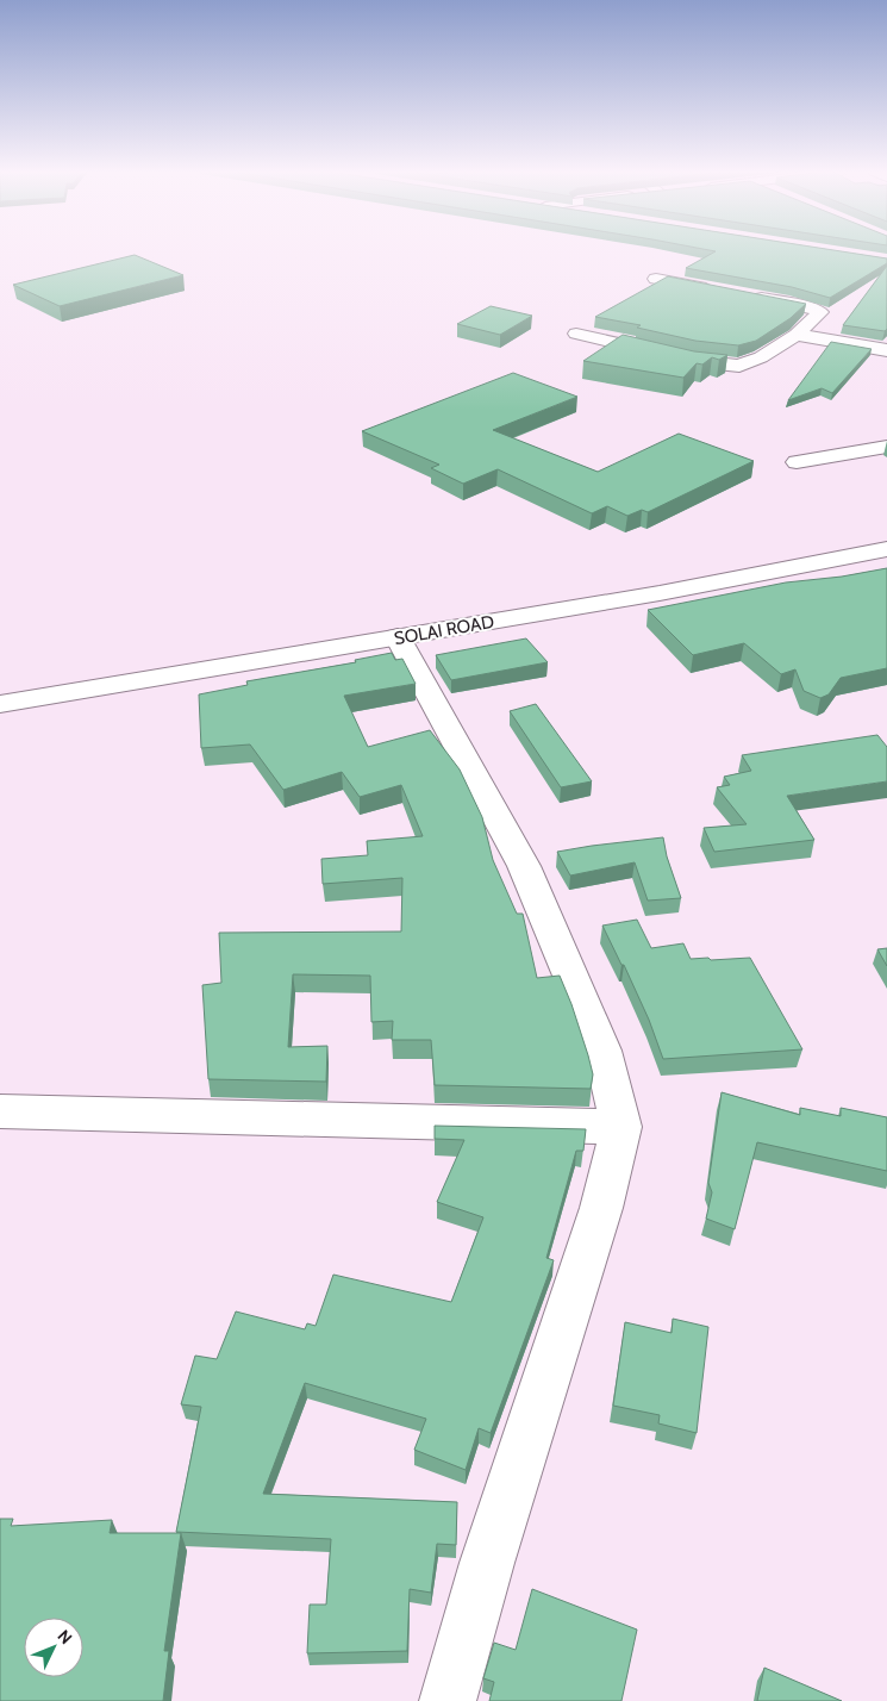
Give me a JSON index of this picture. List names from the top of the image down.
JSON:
{
  "streets": {
    "main road": ["SOLAI ROAD"]
  },
  "north": "top right"
}
